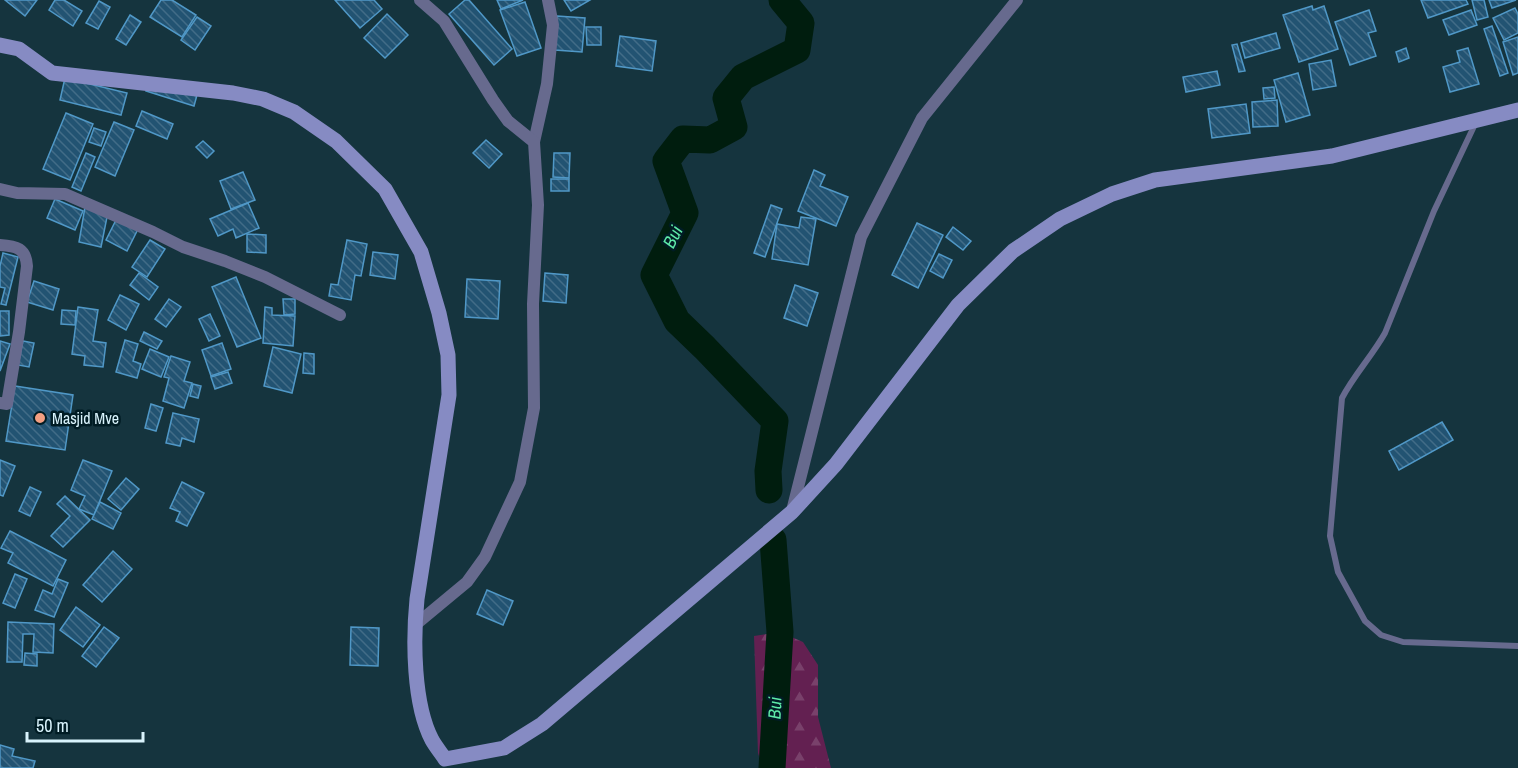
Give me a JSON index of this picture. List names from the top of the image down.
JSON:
{
  "water": ["Bui"],
  "places": ["Masjid Mve"],
  "scale_bar": "50 m"
}
